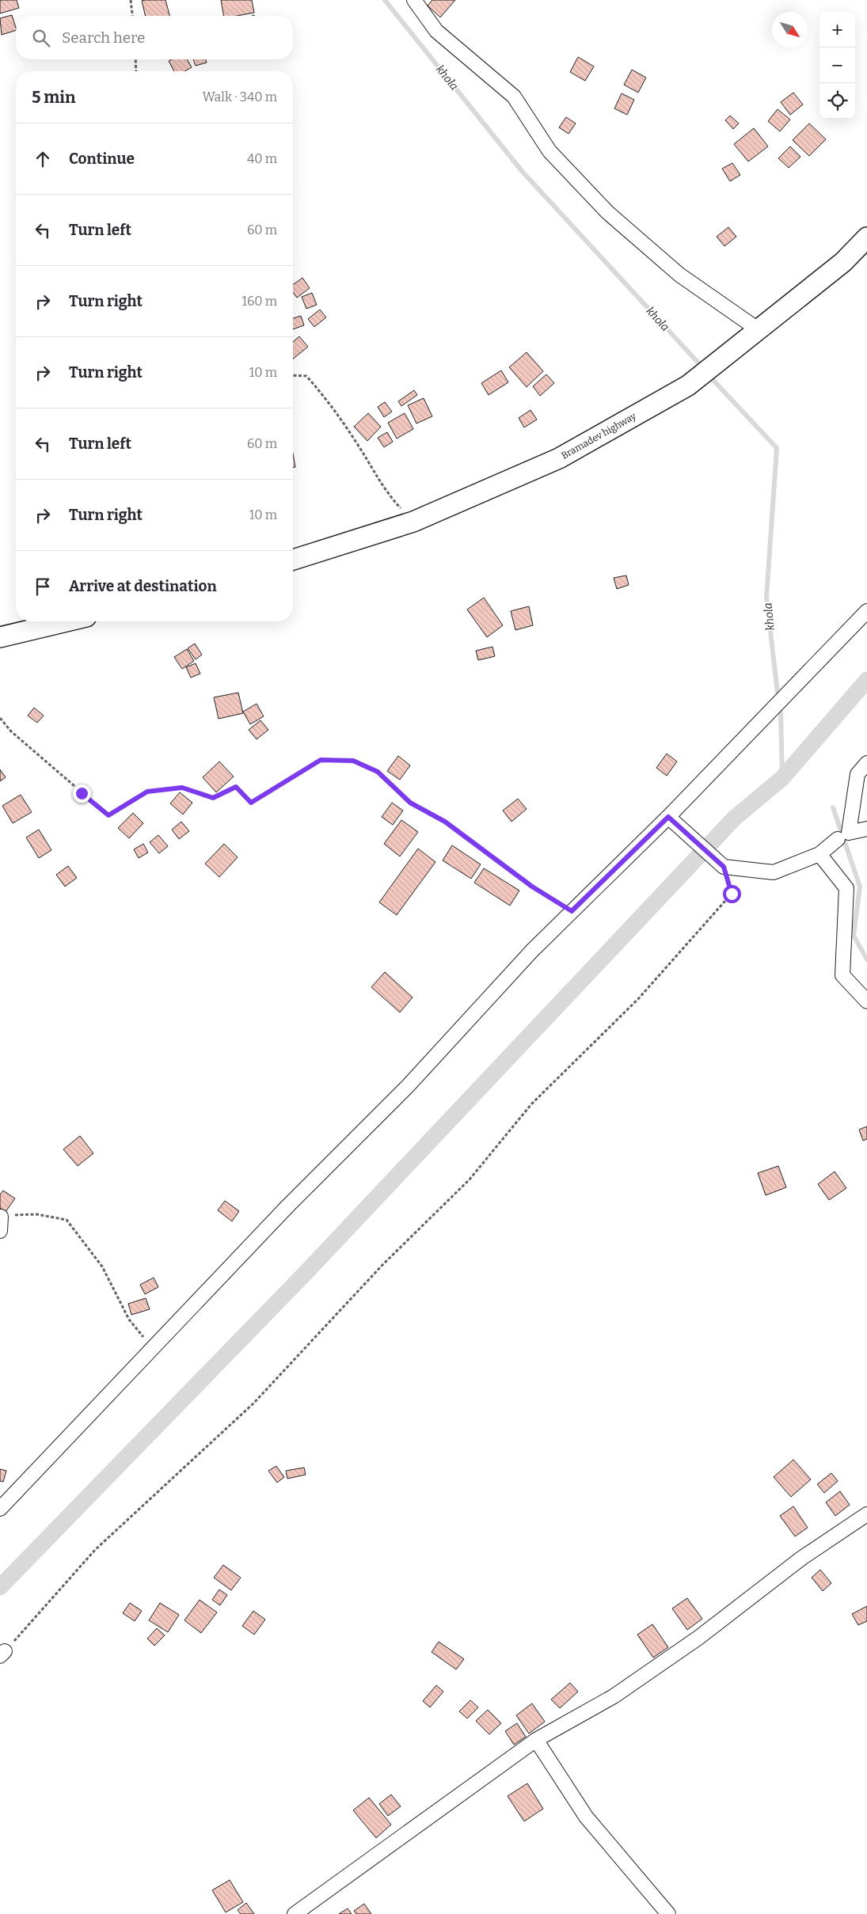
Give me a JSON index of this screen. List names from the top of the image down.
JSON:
{
  "streets": {
    "street": ["Bramadev highway"]
  },
  "water": ["khola"],
  "north": "bottom right",
  "page": {
    "map_buttons": ["+", "−"],
    "search": "Search here",
    "heading": ["5 min", "Walk · 340 m"],
    "list": [
      ["Continue", "40 m"],
      ["Turn left", "60 m"],
      ["Turn right", "160 m"],
      ["Turn right", "10 m"],
      ["Turn left", "60 m"],
      ["Turn right", "10 m"],
      "Arrive at destination"
    ]
  }
}
